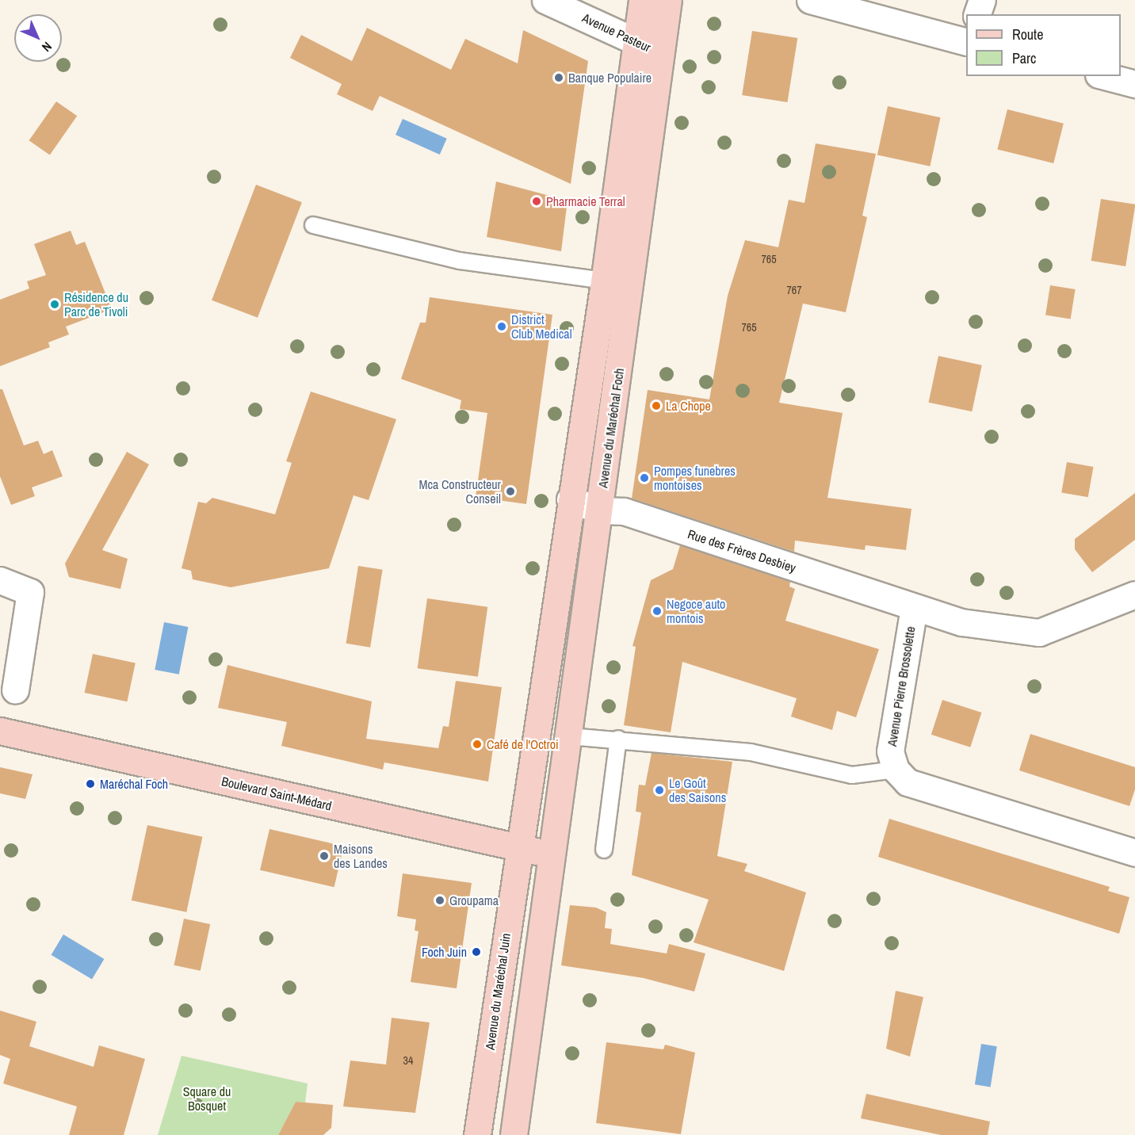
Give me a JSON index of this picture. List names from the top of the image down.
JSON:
{
  "streets": {
    "main road": ["Avenue du Maréchal Foch", "Boulevard Saint-Médard", "Avenue du Maréchal Juin"],
    "street": ["Avenue Pasteur", "Rue des Frères Desbiey", "Avenue Pierre Brossolette"]
  },
  "crossings": [
    ["Avenue Pasteur", "Avenue du Maréchal Foch"],
    ["Avenue du Maréchal Foch", "Rue des Frères Desbiey"],
    ["Avenue du Maréchal Foch", "Boulevard Saint-Médard"],
    ["Rue des Frères Desbiey", "Avenue Pierre Brossolette"],
    ["Boulevard Saint-Médard", "Avenue du Maréchal Juin"]
  ],
  "parks": ["Square du Bosquet"],
  "places": [
    "Banque Populaire",
    "Pharmacie Terral",
    "Résidence du Parc de Tivoli",
    "District Club Medical",
    "La Chope",
    "Pompes funebres montoises",
    "Mca Constructeur Conseil",
    "Negoce auto montois",
    "Café de l'Octroi",
    "Maréchal Foch",
    "Le Goût des Saisons",
    "Maisons des Landes",
    "Groupama",
    "Foch Juin"
  ],
  "house_numbers": [
    "765",
    "767",
    "765",
    "34"
  ],
  "legend": ["Route", "Parc"],
  "north": "bottom right"
}
